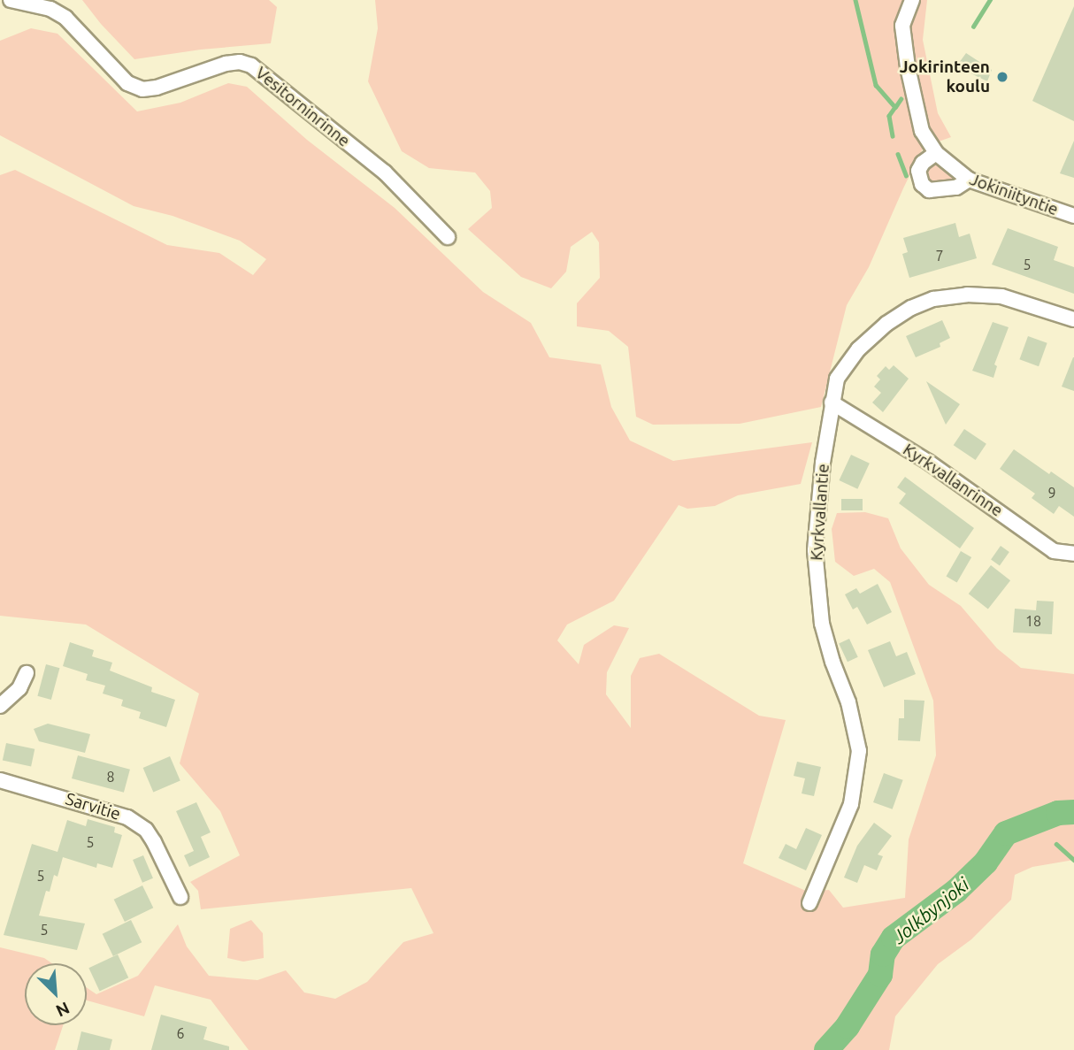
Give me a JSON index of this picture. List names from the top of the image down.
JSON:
{
  "streets": {
    "street": [
      "Vesitorninrinne",
      "Jokiniityntie",
      "Kyrkvallanrinne",
      "Kyrkvallantie",
      "Sarvitie"
    ]
  },
  "crossings": [
    ["Kyrkvallanrinne", "Kyrkvallantie"]
  ],
  "water": ["Jolkbynjoki"],
  "places": ["Jokirinteen koulu"],
  "house_numbers": [
    "7",
    "5",
    "9",
    "18",
    "8",
    "5",
    "5",
    "5",
    "6"
  ],
  "north": "bottom right"
}
